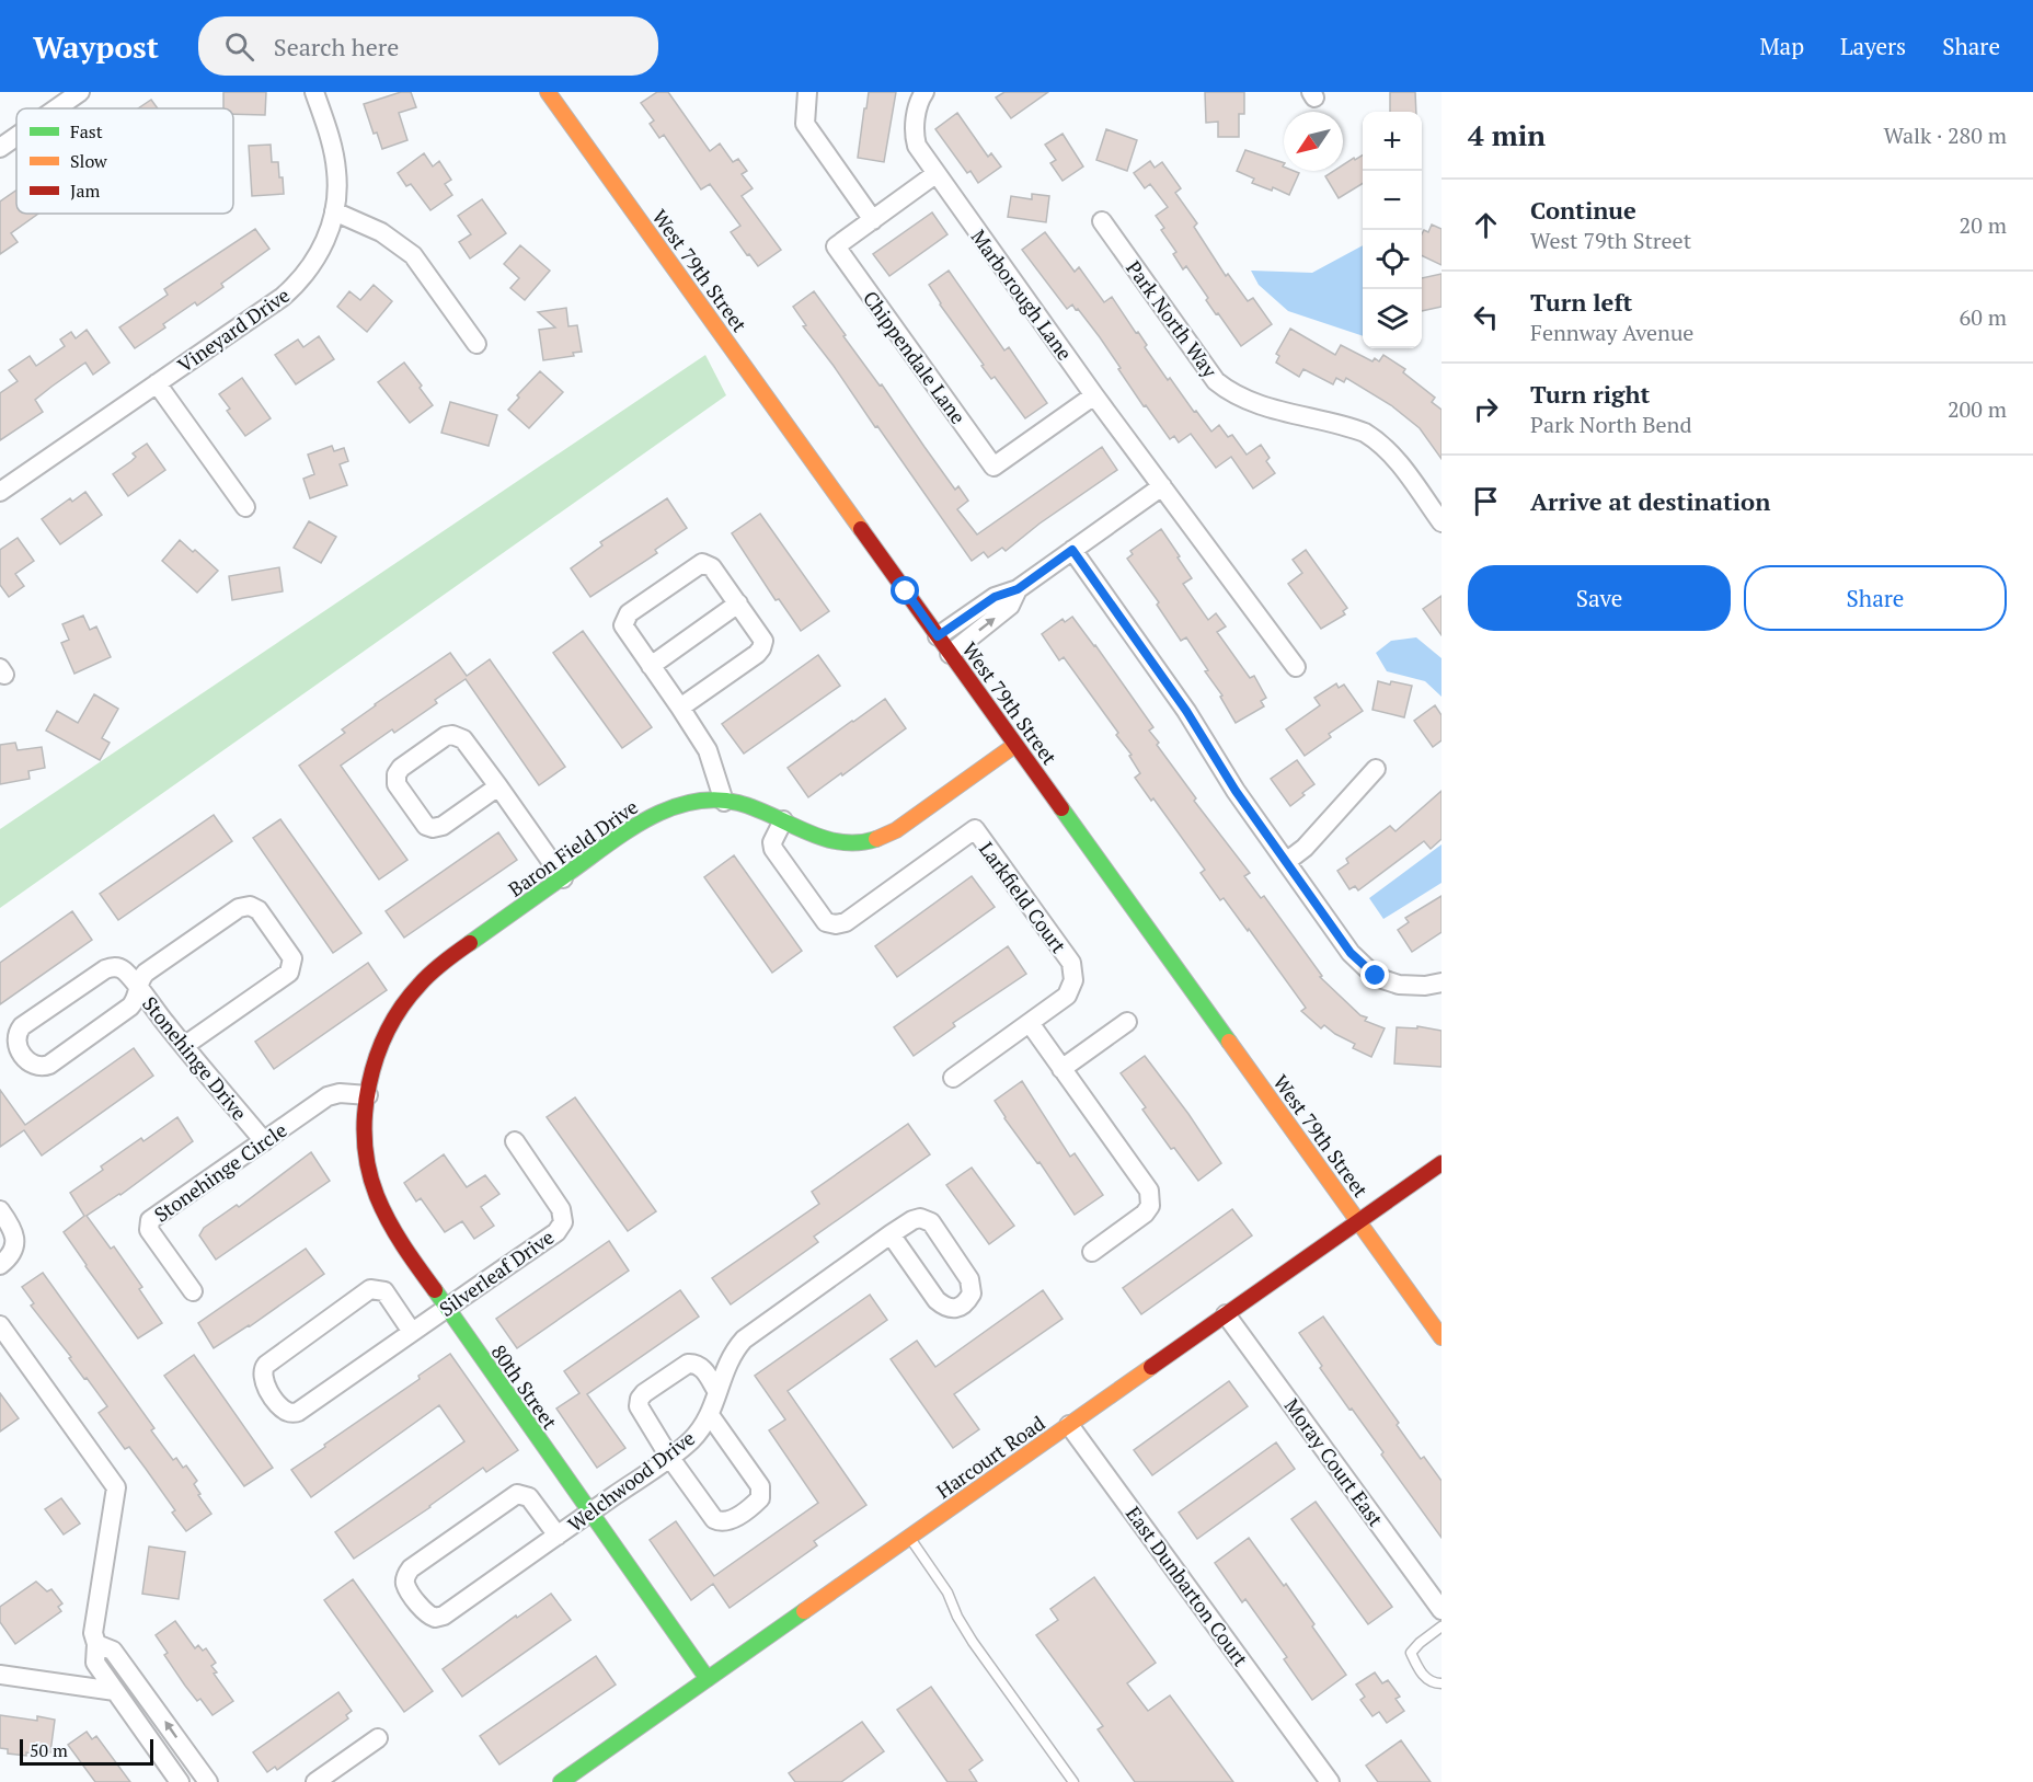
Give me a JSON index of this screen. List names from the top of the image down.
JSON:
{
  "streets": {
    "street": [
      "West 79th Street",
      "Marborough Lane",
      "Park North Way",
      "Vineyard Drive",
      "Chippendale Lane",
      "Baron Field Drive",
      "Larkfield Court",
      "Stonehinge Drive",
      "Stonehinge Circle",
      "Silverleaf Drive",
      "80th Street",
      "Harcourt Road",
      "Moray Court East",
      "Welchwood Drive",
      "East Dunbarton Court"
    ]
  },
  "crossings": [
    ["West 79th Street", "Baron Field Drive"],
    ["West 79th Street", "Harcourt Road"],
    ["Marborough Lane", "Chippendale Lane"],
    ["Baron Field Drive", "Larkfield Court"],
    ["Baron Field Drive", "Stonehinge Circle"],
    ["Baron Field Drive", "80th Street"],
    ["Stonehinge Drive", "Stonehinge Circle"],
    ["Stonehinge Circle", "80th Street"],
    ["Silverleaf Drive", "80th Street"],
    ["80th Street", "Harcourt Road"],
    ["80th Street", "Welchwood Drive"],
    ["Harcourt Road", "Moray Court East"],
    ["Harcourt Road", "East Dunbarton Court"]
  ],
  "legend": ["Fast", "Slow", "Jam"],
  "scale_bar": "50 m",
  "north": "bottom left",
  "page": {
    "header": "Waypost",
    "search": "Search here",
    "nav": ["Map", "Layers", "Share"],
    "heading": ["4 min", "Walk · 280 m"],
    "map_buttons": ["+", "−"],
    "list": [
      ["Continue", "West 79th Street", "20 m"],
      ["Turn left", "Fennway Avenue", "60 m"],
      ["Turn right", "Park North Bend", "200 m"],
      "Arrive at destination"
    ],
    "buttons": ["Save", "Share"],
    "scale": "50 m"
  }
}
